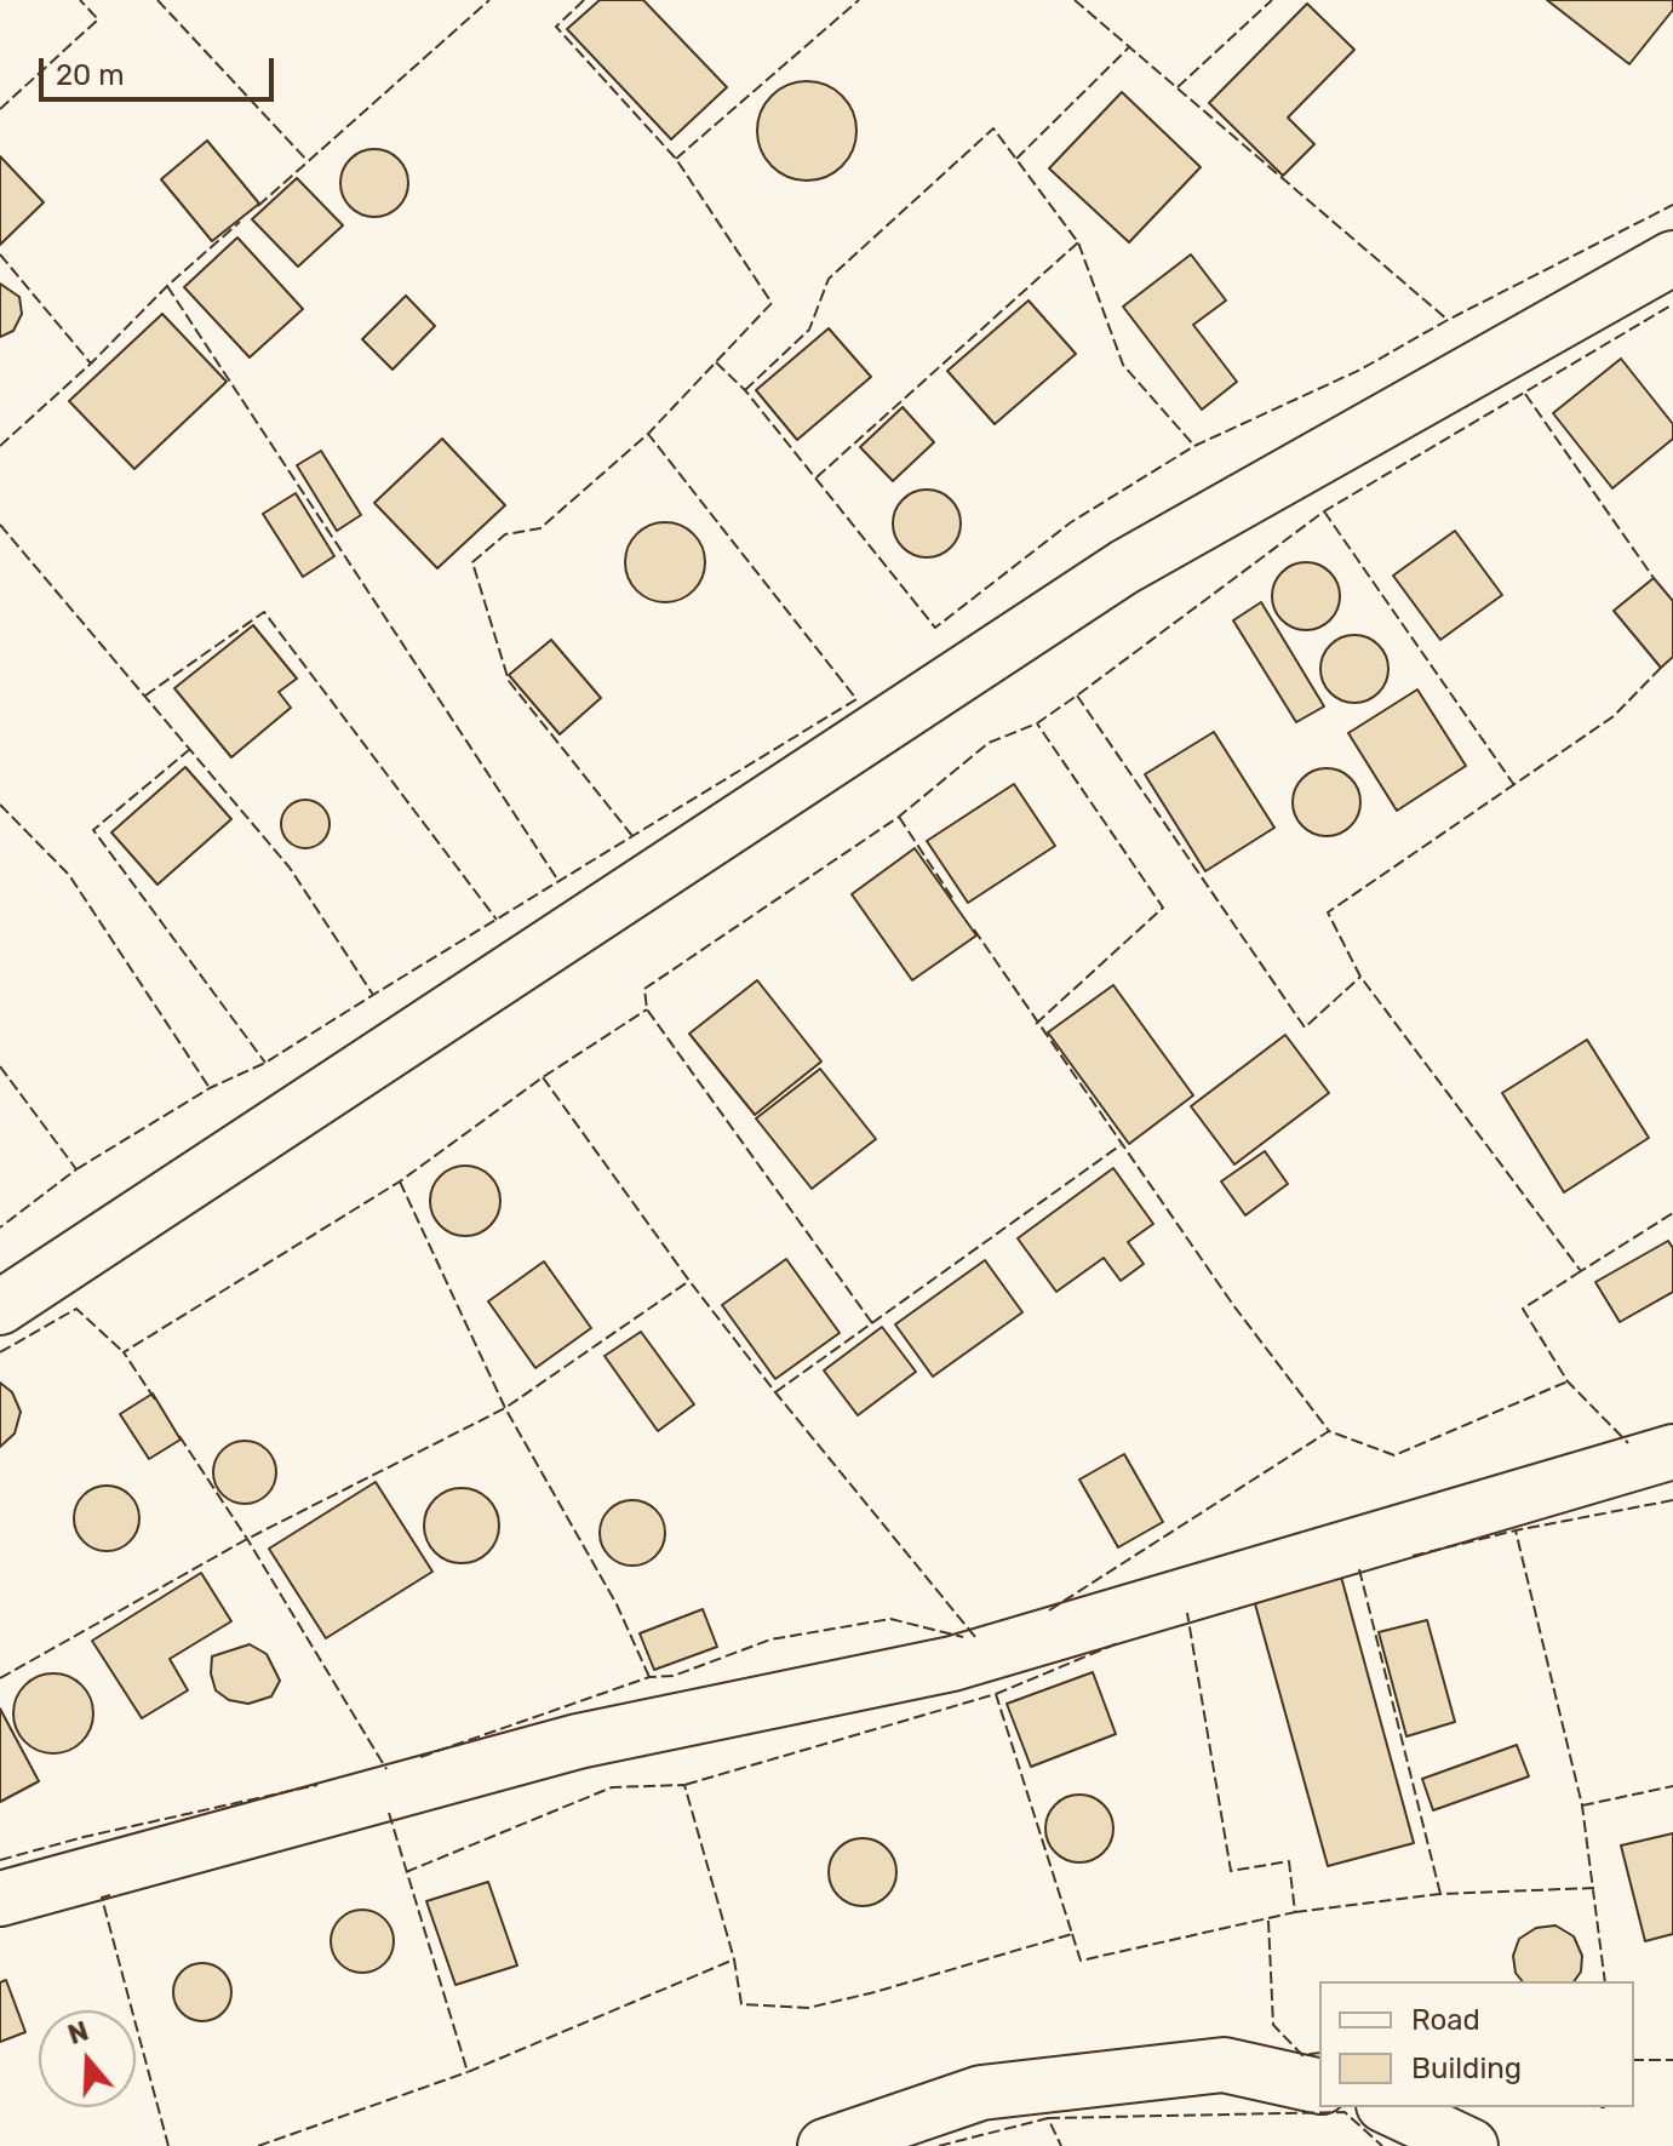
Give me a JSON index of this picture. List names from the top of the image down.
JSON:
{
  "legend": ["Road", "Building"],
  "scale_bar": "20 m",
  "north": "top"
}
